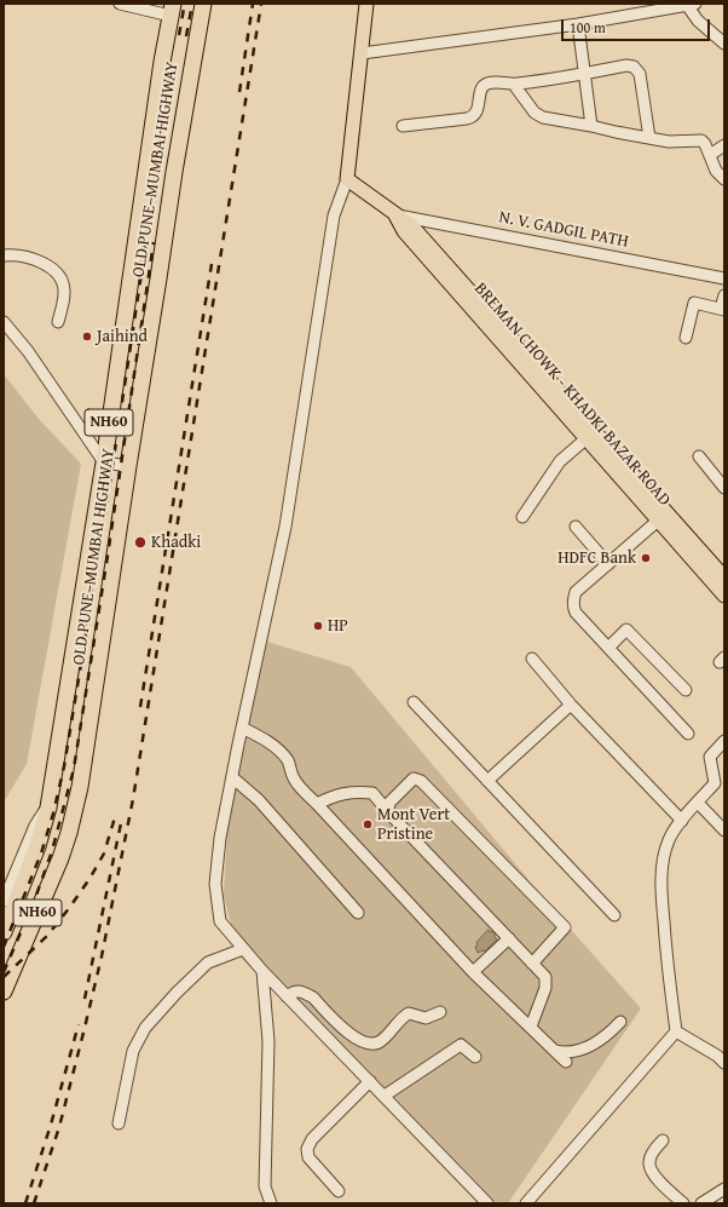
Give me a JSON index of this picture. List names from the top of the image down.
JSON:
{
  "streets": {
    "highway": ["OLD PUNE–MUMBAI HIGHWAY", "NH60"],
    "main road": ["BREMAN CHOWK - KHADKI BAZAR ROAD"],
    "street": ["N. V. GADGIL PATH"]
  },
  "crossings": [
    ["N. V. GADGIL PATH", "BREMAN CHOWK - KHADKI BAZAR ROAD"]
  ],
  "places": [
    "Jaihind",
    "Khadki",
    "HDFC Bank",
    "HP",
    "Mont Vert Pristine"
  ],
  "scale_bar": "100 m"
}
